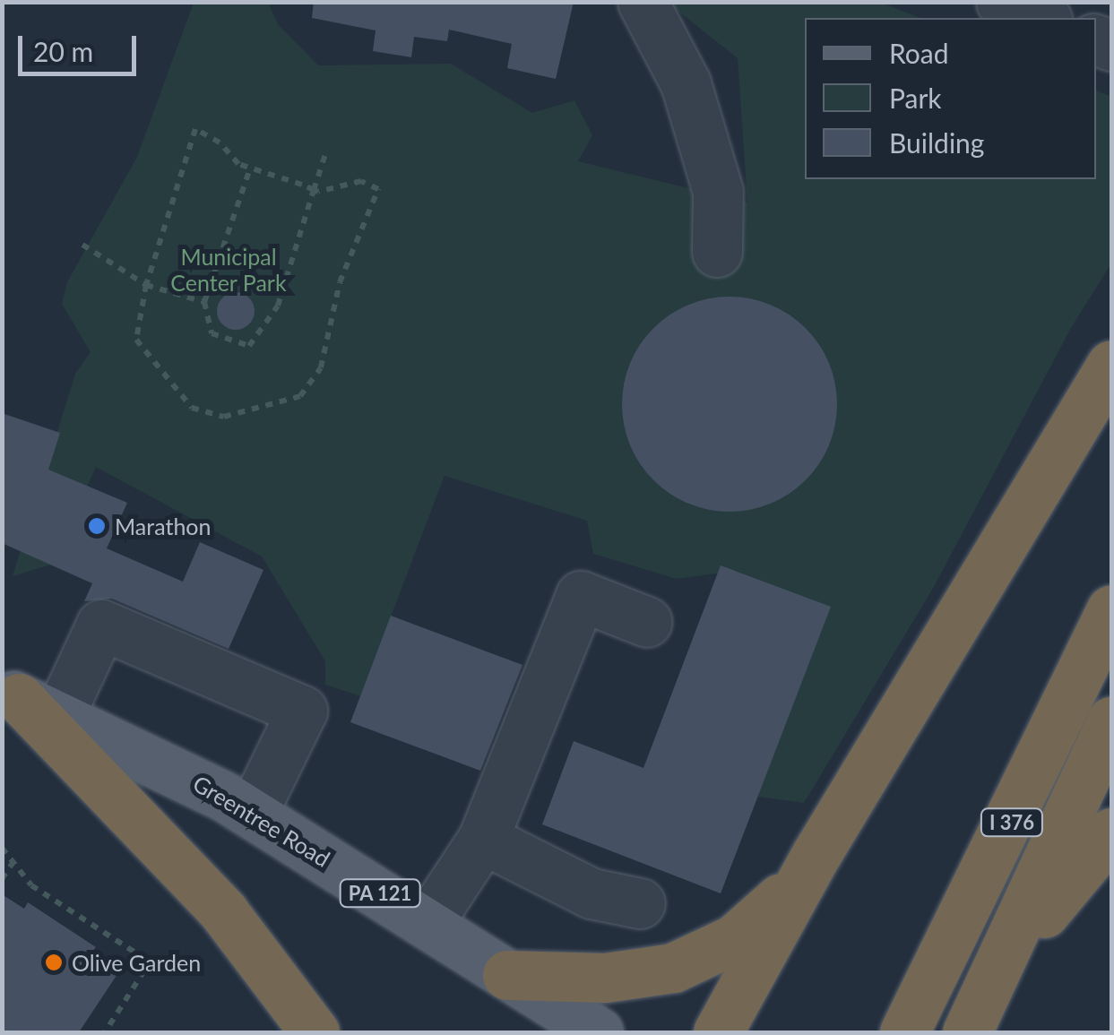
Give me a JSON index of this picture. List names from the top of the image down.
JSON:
{
  "streets": {
    "highway": ["I 376"],
    "main road": ["Greentree Road", "PA 121"]
  },
  "parks": ["Municipal Center Park"],
  "places": ["Marathon", "Olive Garden"],
  "legend": ["Road", "Park", "Building"],
  "scale_bar": "20 m"
}
